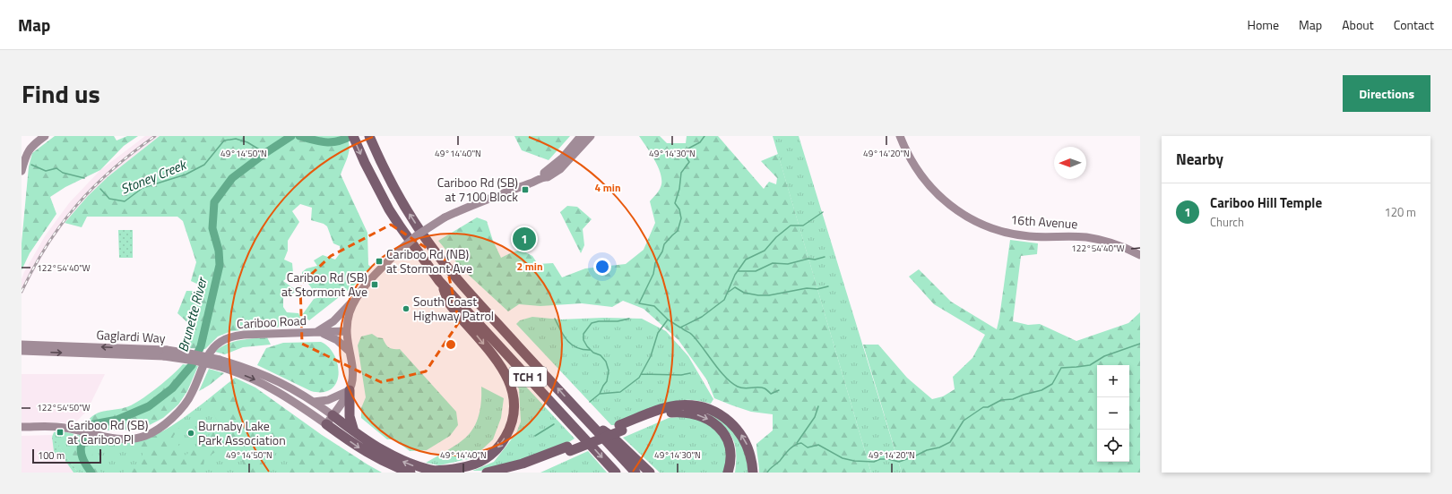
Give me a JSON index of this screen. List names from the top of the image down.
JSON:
{
  "streets": {
    "highway": ["TCH 1"],
    "street": ["16th Avenue", "Cariboo Road", "Gaglardi Way"]
  },
  "water": ["Stoney Creek", "Brunette River"],
  "places": {
    "transit": [
      "Cariboo Rd (SB) at 7100 Block",
      "Cariboo Rd (NB) at Stormont Ave",
      "Cariboo Rd (SB) at Stormont Ave",
      "Cariboo Rd (SB) at Cariboo Pl"
    ],
    "other": ["South Coast Highway Patrol", "Burnaby Lake Park Association"]
  },
  "scale_bar": "100 m",
  "north": "left",
  "page": {
    "header": "Map",
    "nav": [
      "Home",
      "Map",
      "About",
      "Contact"
    ],
    "title": "Find us",
    "buttons": "Directions",
    "heading": "Nearby",
    "list": [
      {
        "mark": "1",
        "name": "Cariboo Hill Temple",
        "note": "Church",
        "value": "120 m"
      }
    ],
    "pins": "1",
    "map_buttons": ["+", "−"],
    "scale": "100 m"
  },
  "coordinates": [
    "49°14'50\"N",
    "49°14'40\"N",
    "49°14'30\"N",
    "49°14'20\"N",
    "122°54'40\"W",
    "122°54'50\"W"
  ],
  "rings": ["4 min", "2 min"]
}
